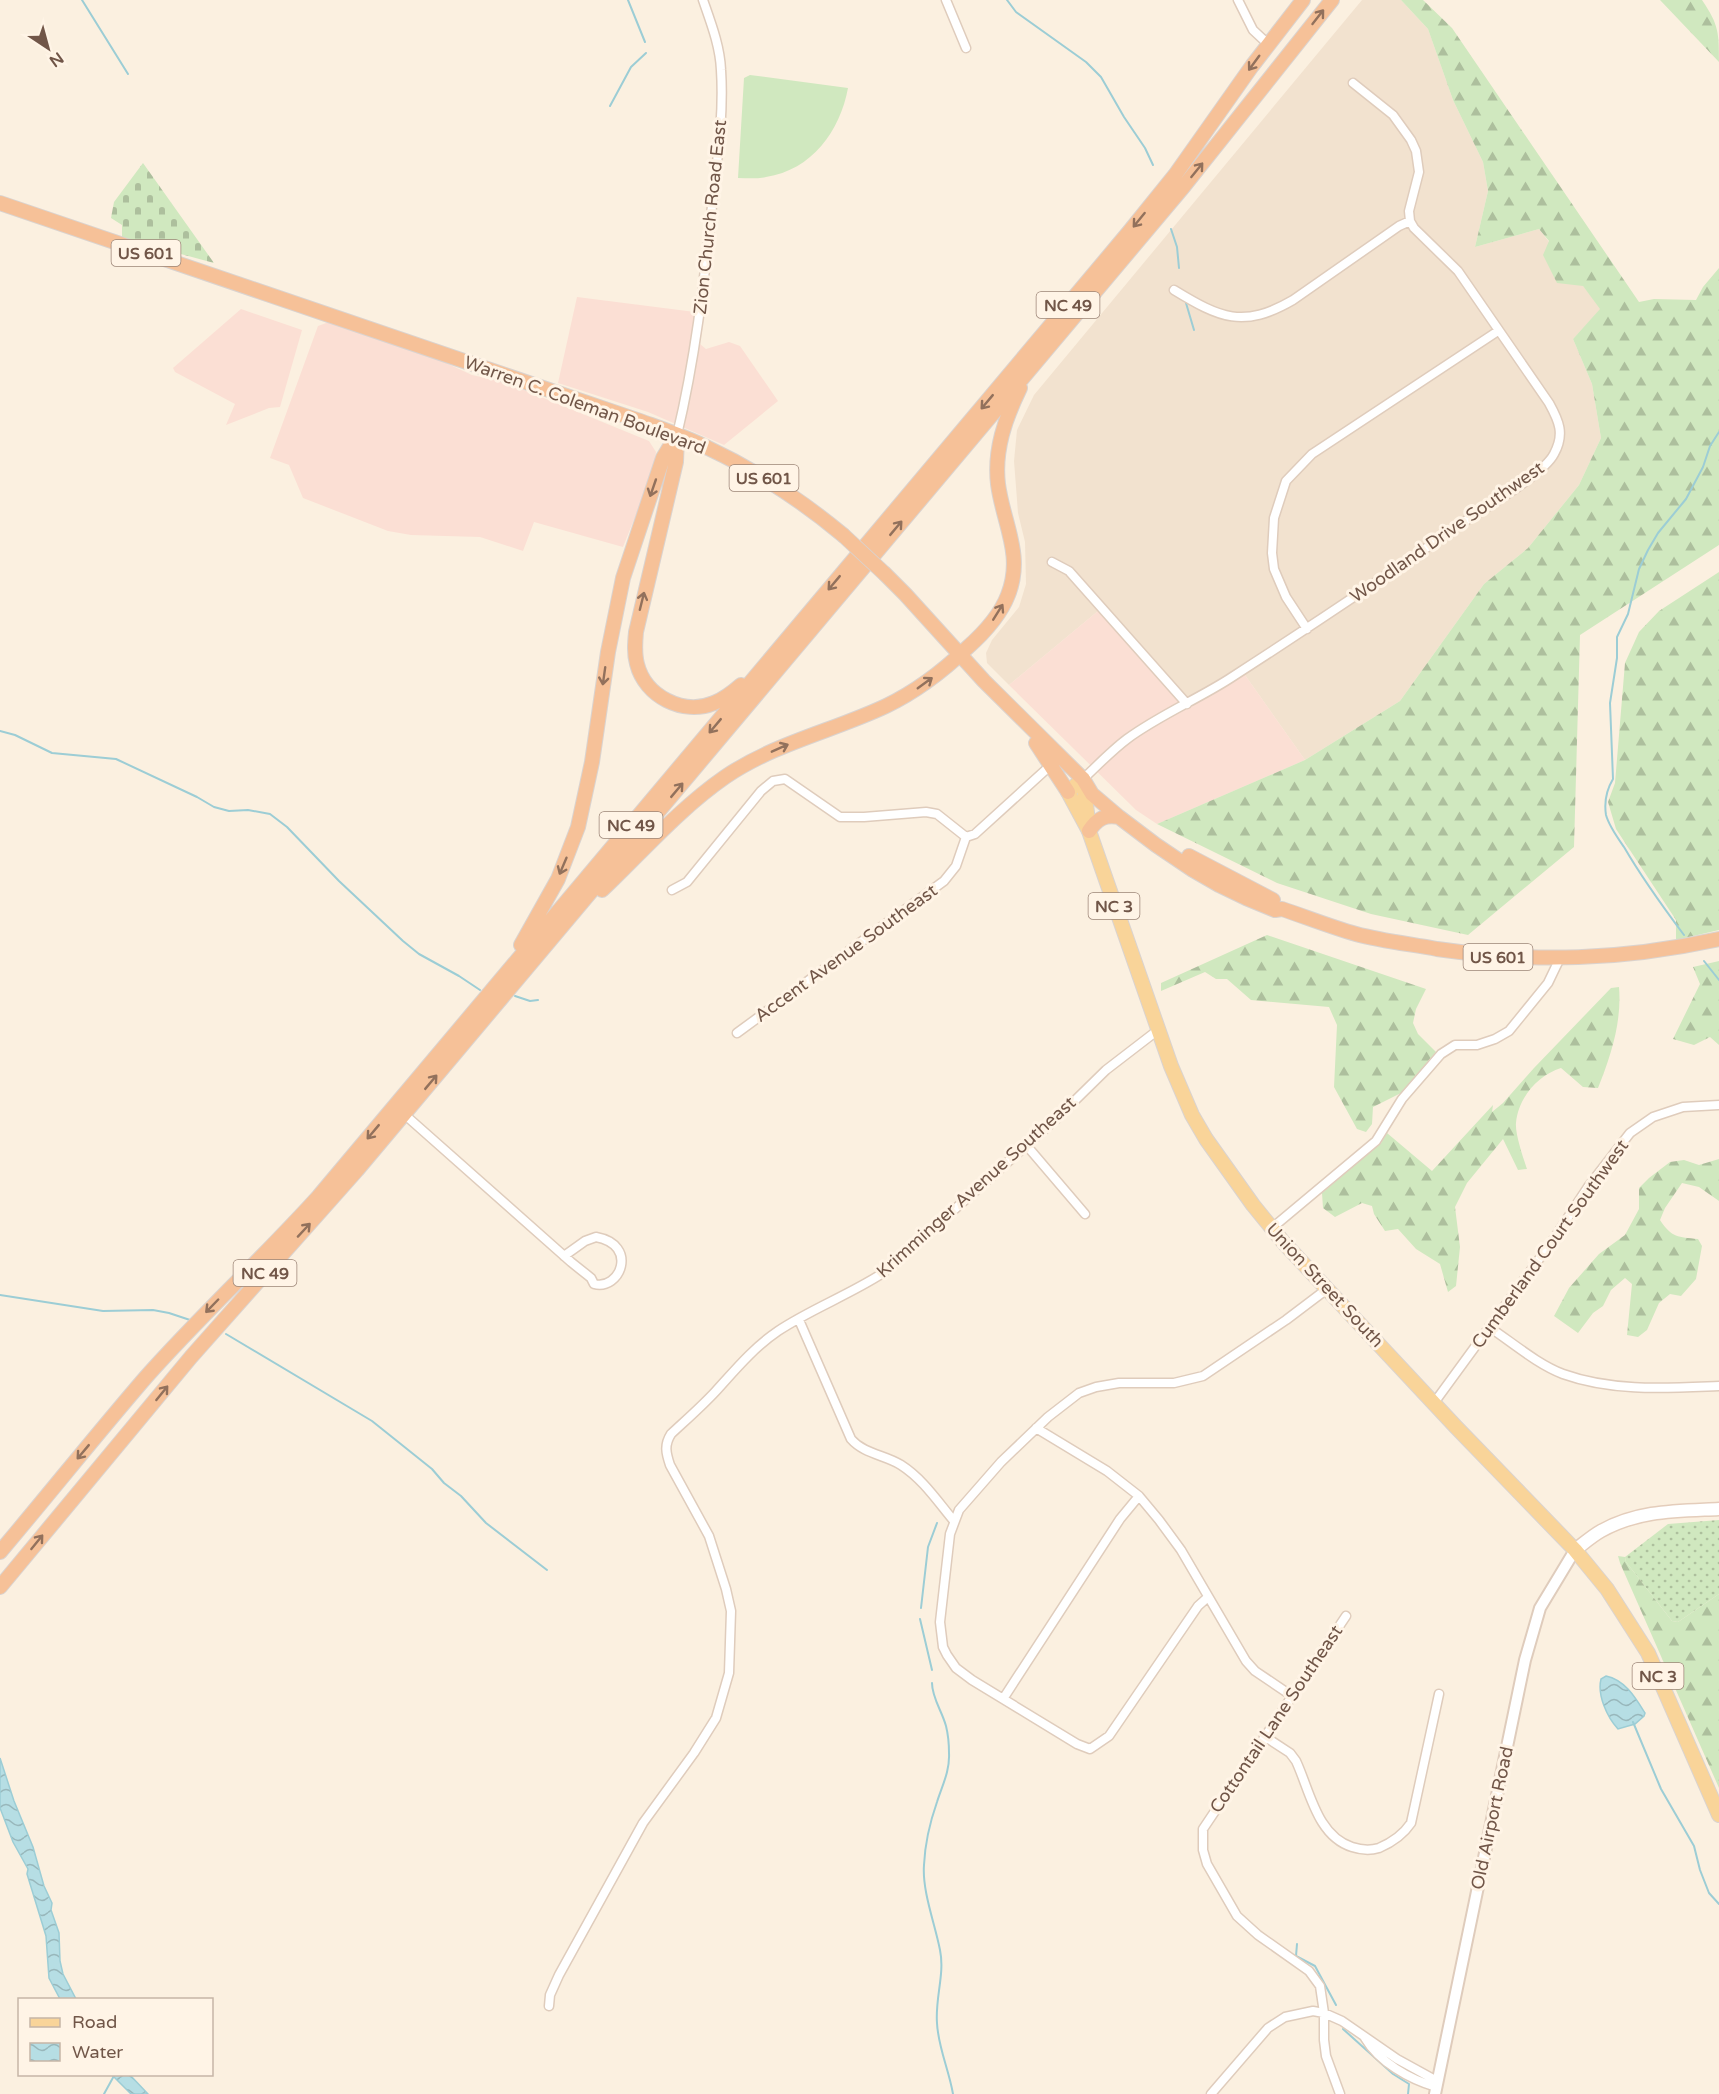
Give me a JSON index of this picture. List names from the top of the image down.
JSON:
{
  "streets": {
    "highway": ["US 601", "NC 49", "Warren C. Coleman Boulevard"],
    "main road": ["NC 3", "Union Street South"],
    "street": [
      "Zion Church Road East",
      "Woodland Drive Southwest",
      "Accent Avenue Southeast",
      "Krimminger Avenue Southeast",
      "Cumberland Court Southwest",
      "Cottontail Lane Southeast",
      "Old Airport Road"
    ]
  },
  "crossings": [
    ["Zion Church Road East", "Warren C. Coleman Boulevard"],
    ["Warren C. Coleman Boulevard", "Woodland Drive Southwest"],
    ["Warren C. Coleman Boulevard", "Union Street South"],
    ["Woodland Drive Southwest", "Union Street South"],
    ["NC 3", "Union Street South"],
    ["NC 3", "Old Airport Road"],
    ["Krimminger Avenue Southeast", "Union Street South"],
    ["Cumberland Court Southwest", "Union Street South"],
    ["Union Street South", "Old Airport Road"]
  ],
  "legend": ["Road", "Water"],
  "north": "bottom right"
}
